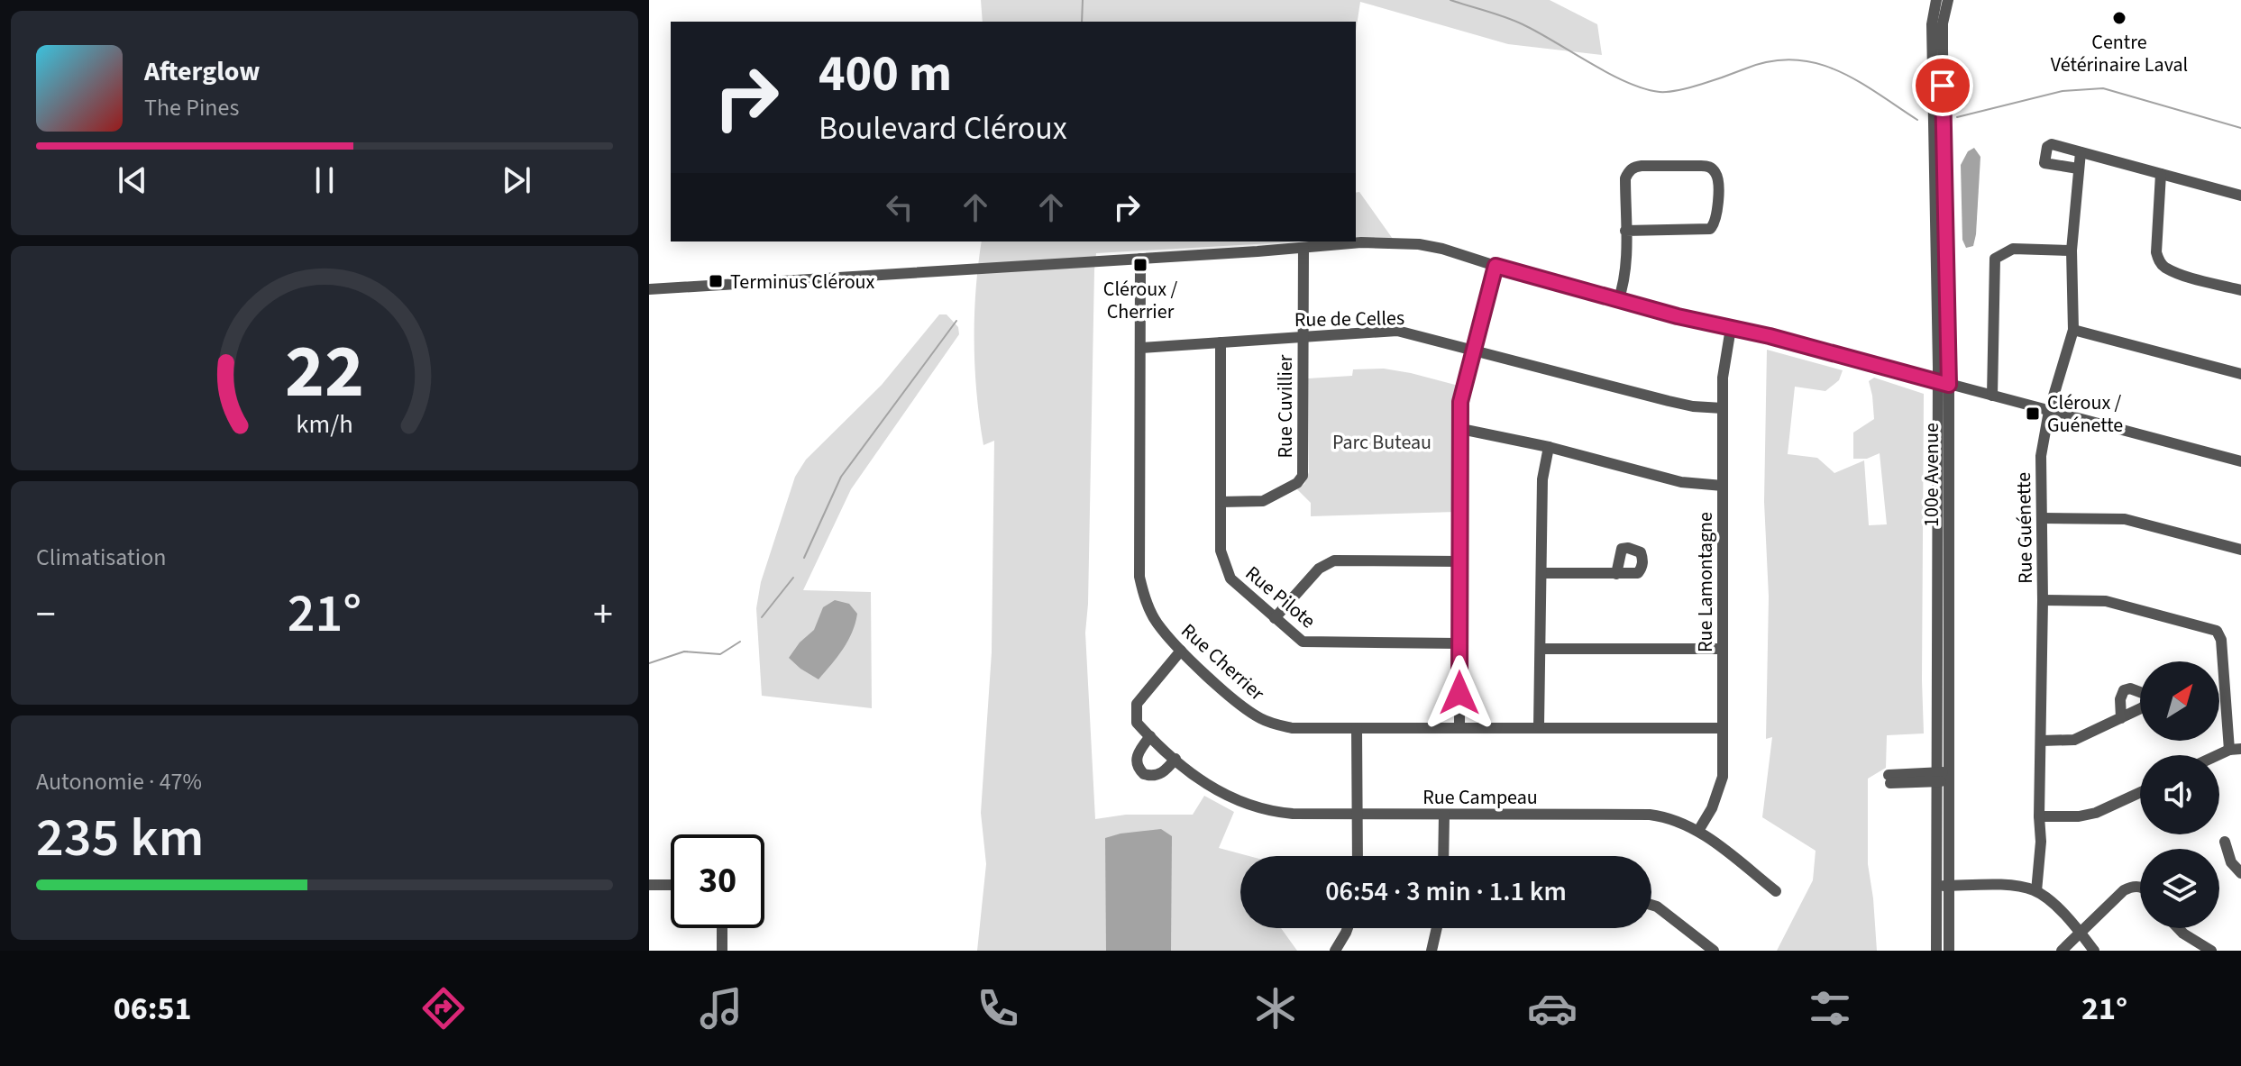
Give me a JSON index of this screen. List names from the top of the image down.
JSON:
{
  "streets": {
    "street": [
      "Rue de Celles",
      "Rue Cuvillier",
      "100e Avenue",
      "Rue Guénette",
      "Rue Lamontagne",
      "Rue Pilote",
      "Rue Cherrier",
      "Rue Campeau"
    ]
  },
  "crossings": [
    ["Rue de Celles", "Rue Cuvillier"],
    ["Rue de Celles", "Rue Lamontagne"],
    ["Rue de Celles", "Rue Pilote"],
    ["Rue de Celles", "Rue Cherrier"],
    ["Rue Cuvillier", "Rue Pilote"],
    ["Rue Lamontagne", "Rue Cherrier"],
    ["Rue Lamontagne", "Rue Campeau"],
    ["Rue Cherrier", "Rue Campeau"]
  ],
  "parks": ["Parc Buteau"],
  "places": {
    "other": ["Centre Vétérinaire Laval"],
    "transit": ["Cléroux / Cherrier", "Terminus Cléroux", "Cléroux / Guénette"]
  },
  "north": "top right",
  "page": {
    "turn": ["400 m", "Boulevard Cléroux"],
    "song": ["Afterglow", "The Pines"],
    "tile": [
      "Climatisation",
      ["Autonomie · 47%", "235 km"]
    ],
    "heat": ["−", "21°", "+"],
    "limit": "30",
    "trip": "06:54 · 3 min · 1.1 km",
    "tabs": ["06:51", "21°"],
    "gauge": ["22", "km/h"]
  }
}
